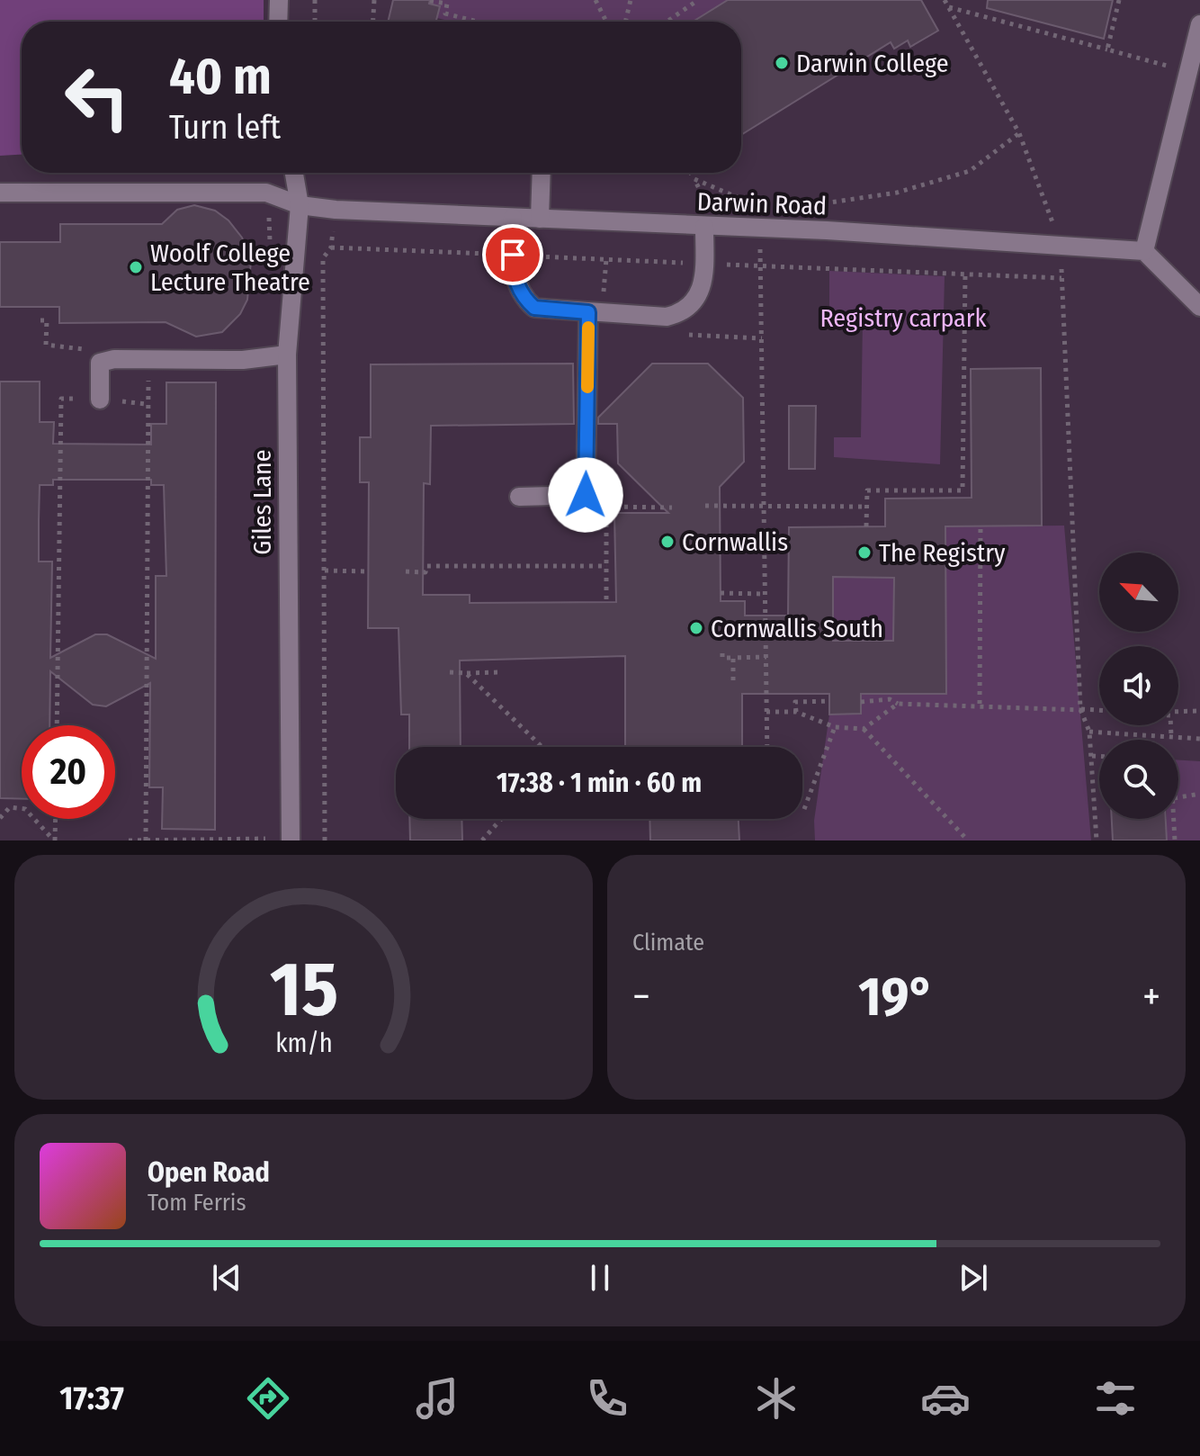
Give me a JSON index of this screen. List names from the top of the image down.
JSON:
{
  "streets": {
    "street": ["Darwin Road", "Giles Lane"]
  },
  "crossings": [
    ["Darwin Road", "Giles Lane"]
  ],
  "parks": ["Registry carpark"],
  "places": [
    "Darwin College",
    "Woolf College Lecture Theatre",
    "Cornwallis",
    "The Registry",
    "Cornwallis South"
  ],
  "north": "top left",
  "page": {
    "turn": ["40 m", "Turn left"],
    "limit": "20",
    "trip": "17:38 · 1 min · 60 m",
    "tile": "Climate",
    "heat": ["−", "19°", "+"],
    "song": ["Open Road", "Tom Ferris"],
    "tabs": "17:37",
    "gauge": ["15", "km/h"]
  }
}
